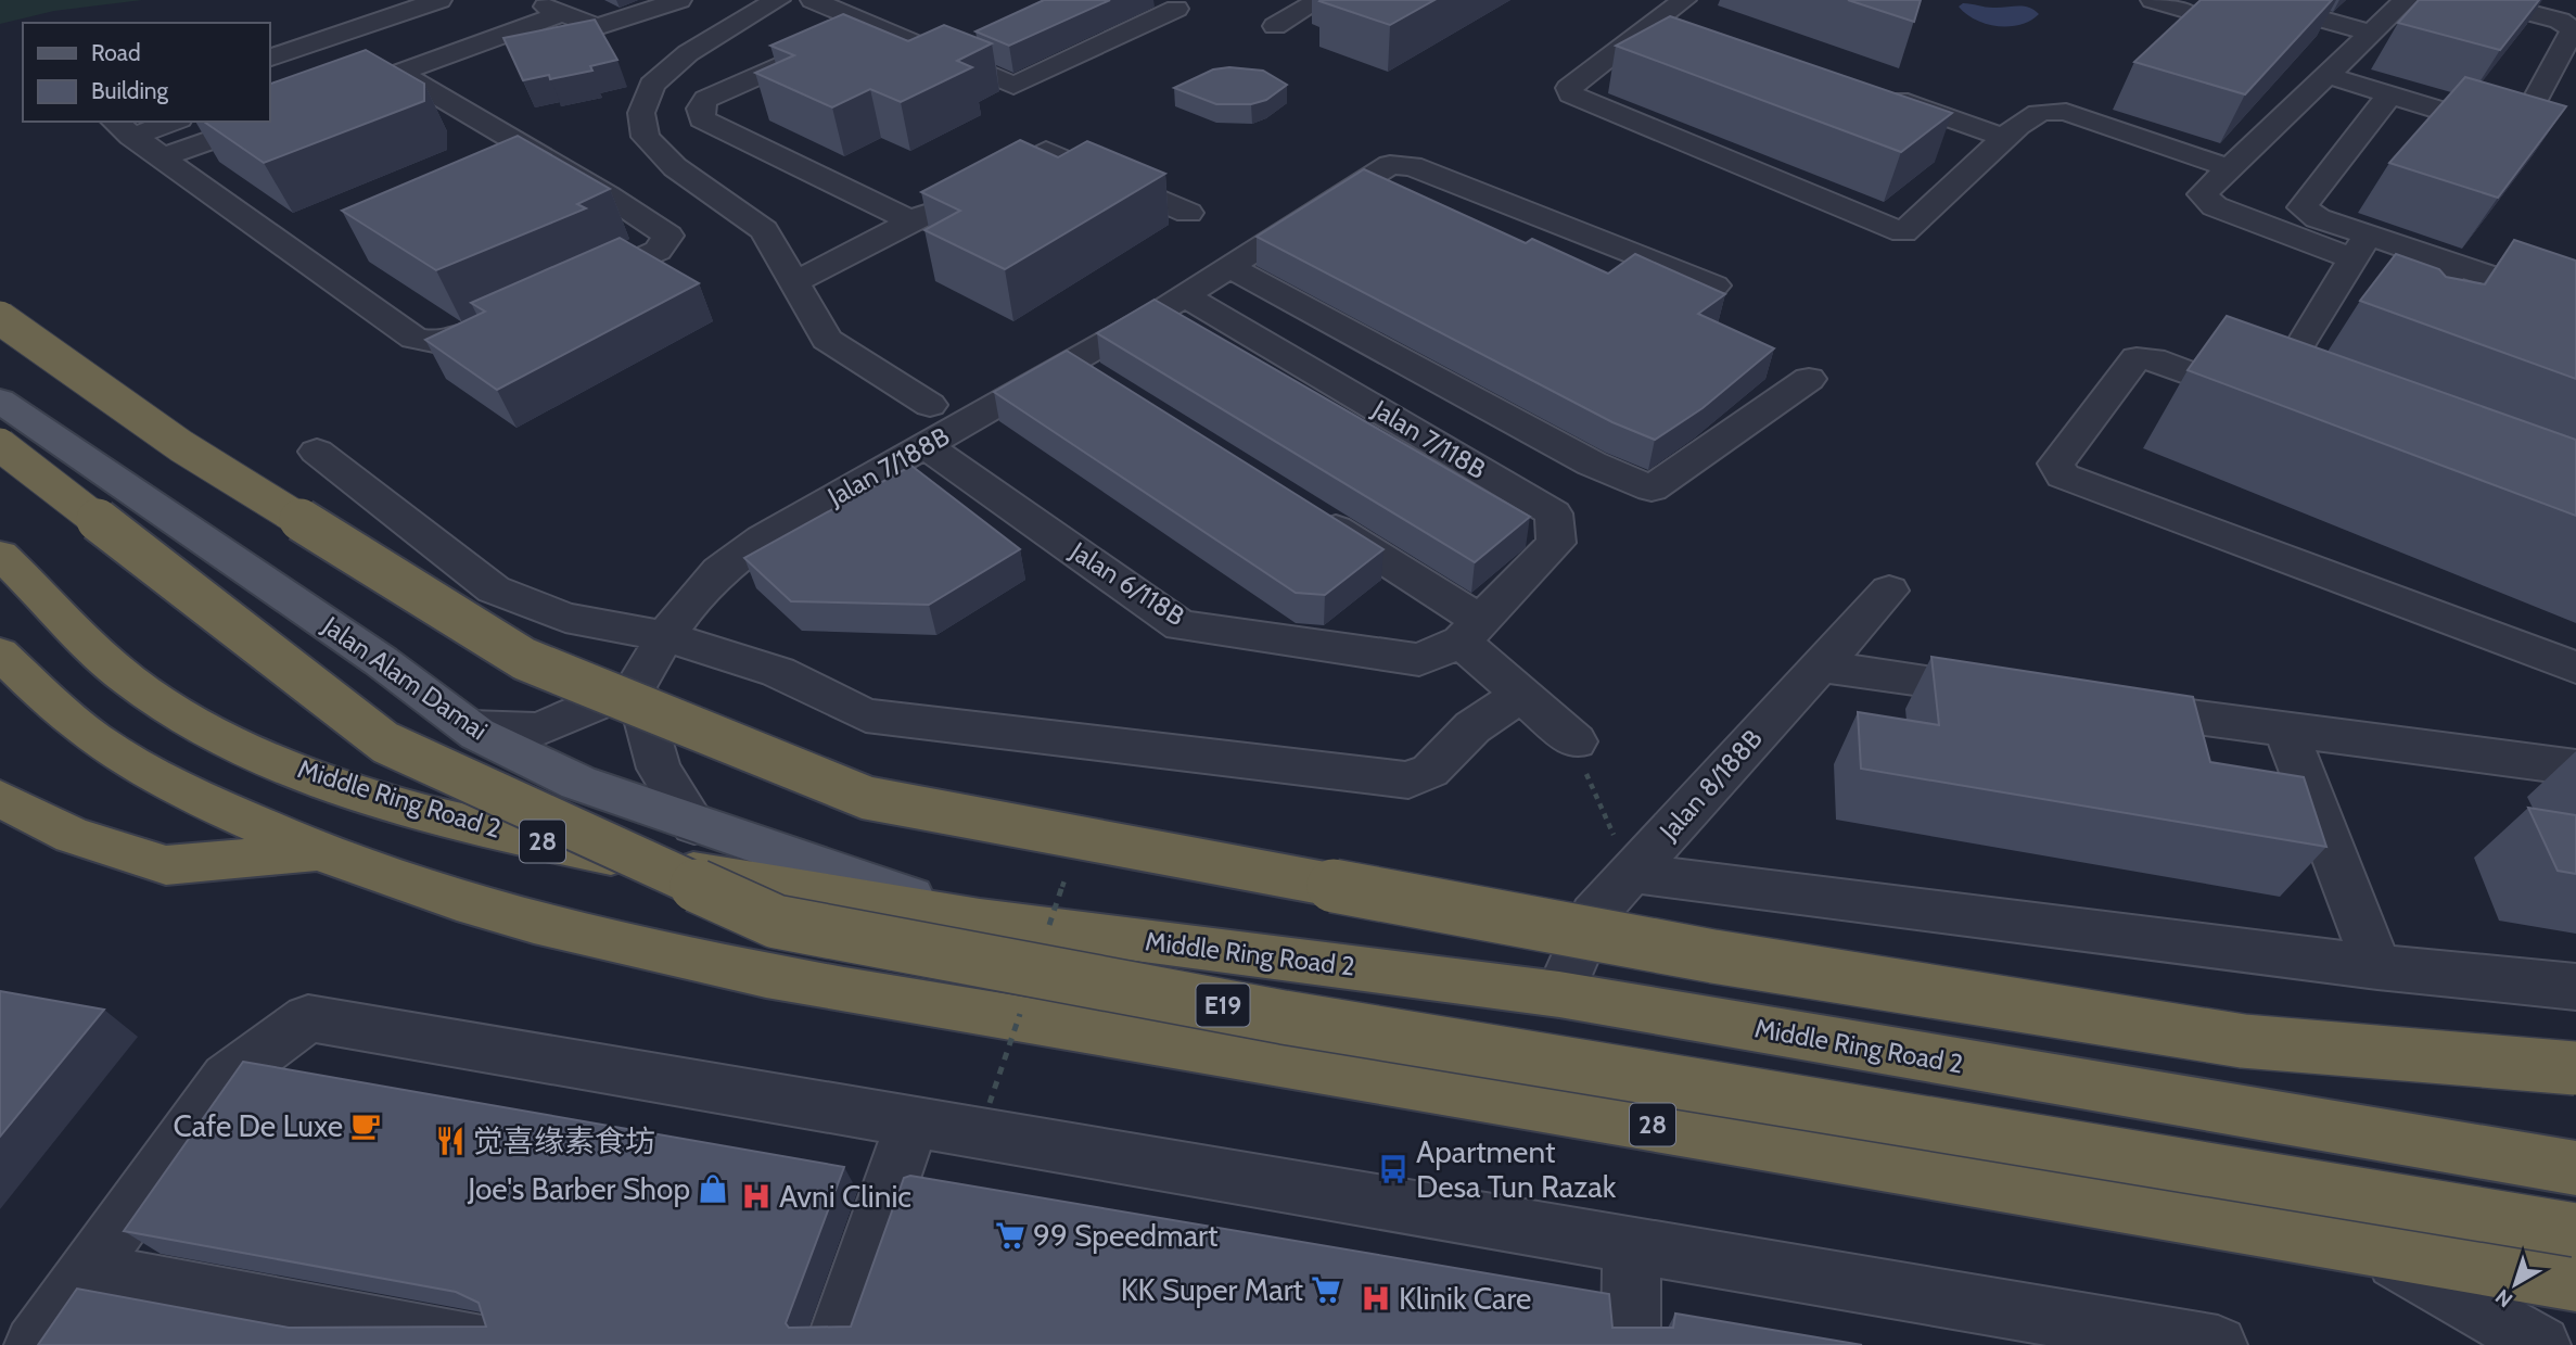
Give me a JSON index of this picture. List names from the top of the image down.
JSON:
{
  "streets": {
    "highway": ["Middle Ring Road 2", "28", "E19"],
    "main road": ["Jalan Alam Damai"],
    "street": [
      "Jalan 7/118B",
      "Jalan 7/188B",
      "Jalan 6/118B",
      "Jalan 8/188B"
    ]
  },
  "crossings": [
    ["Jalan 7/118B", "Jalan 7/188B"],
    ["Jalan 7/118B", "Jalan 6/118B"],
    ["Jalan 7/188B", "Jalan 6/118B"],
    ["Jalan Alam Damai", "Middle Ring Road 2"],
    ["Jalan 8/188B", "Middle Ring Road 2"]
  ],
  "places": {
    "cafe": ["Cafe De Luxe"],
    "restaurant": ["觉喜缘素食坊"],
    "bus stop": ["Apartment Desa Tun Razak"],
    "shop": ["Joe's Barber Shop"],
    "hospital": ["Avni Clinic", "Klinik Care"],
    "supermarket": ["99 Speedmart", "KK Super Mart"]
  },
  "legend": ["Road", "Building"],
  "north": "bottom left"
}
